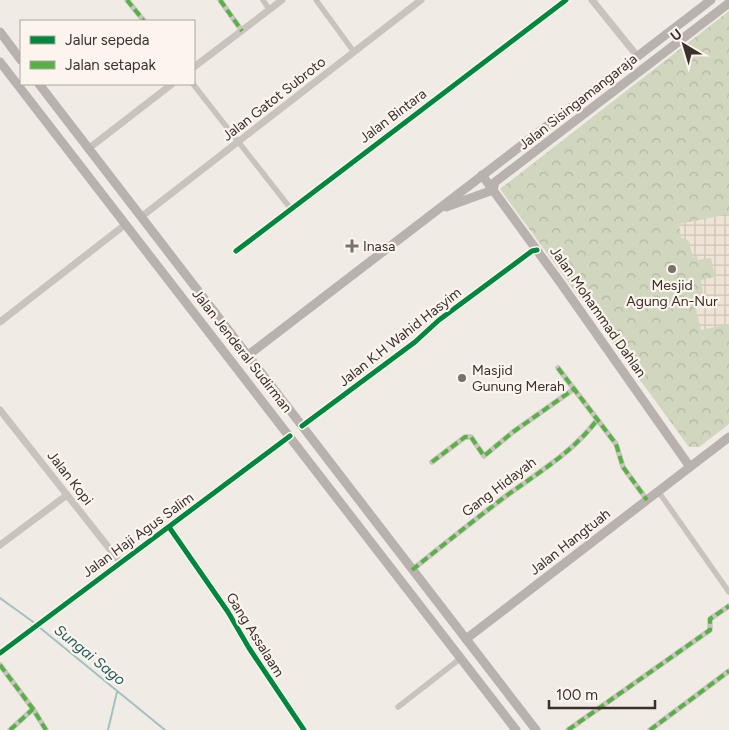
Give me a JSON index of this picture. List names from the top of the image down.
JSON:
{
  "streets": {
    "main road": [
      "Jalan Sisingamangaraja",
      "Jalan Mohammad Dahlan",
      "Jalan Jenderal Sudirman",
      "Jalan Hangtuah"
    ],
    "street": [
      "Jalan Gatot Subroto",
      "Jalan Bintara",
      "Jalan K.H Wahid Hasyim",
      "Jalan Kopi",
      "Gang Hidayah",
      "Jalan Haji Agus Salim",
      "Gang Assalaam"
    ]
  },
  "crossings": [
    ["Jalan Gatot Subroto", "Jalan Jenderal Sudirman"],
    ["Jalan Sisingamangaraja", "Jalan Mohammad Dahlan"],
    ["Jalan Sisingamangaraja", "Jalan Jenderal Sudirman"],
    ["Jalan Mohammad Dahlan", "Jalan K.H Wahid Hasyim"],
    ["Jalan Mohammad Dahlan", "Jalan Hangtuah"],
    ["Jalan K.H Wahid Hasyim", "Jalan Jenderal Sudirman"],
    ["Jalan Jenderal Sudirman", "Gang Hidayah"],
    ["Jalan Jenderal Sudirman", "Jalan Haji Agus Salim"],
    ["Jalan Jenderal Sudirman", "Jalan Hangtuah"],
    ["Jalan Kopi", "Jalan Haji Agus Salim"],
    ["Jalan Haji Agus Salim", "Gang Assalaam"]
  ],
  "water": ["Sungai Sago"],
  "places": {
    "health": ["Inasa"],
    "other": ["Mesjid Agung An-Nur", "Masjid Gunung Merah"]
  },
  "legend": ["Jalur sepeda", "Jalan setapak"],
  "scale_bar": "100 m",
  "north": "top left"
}
